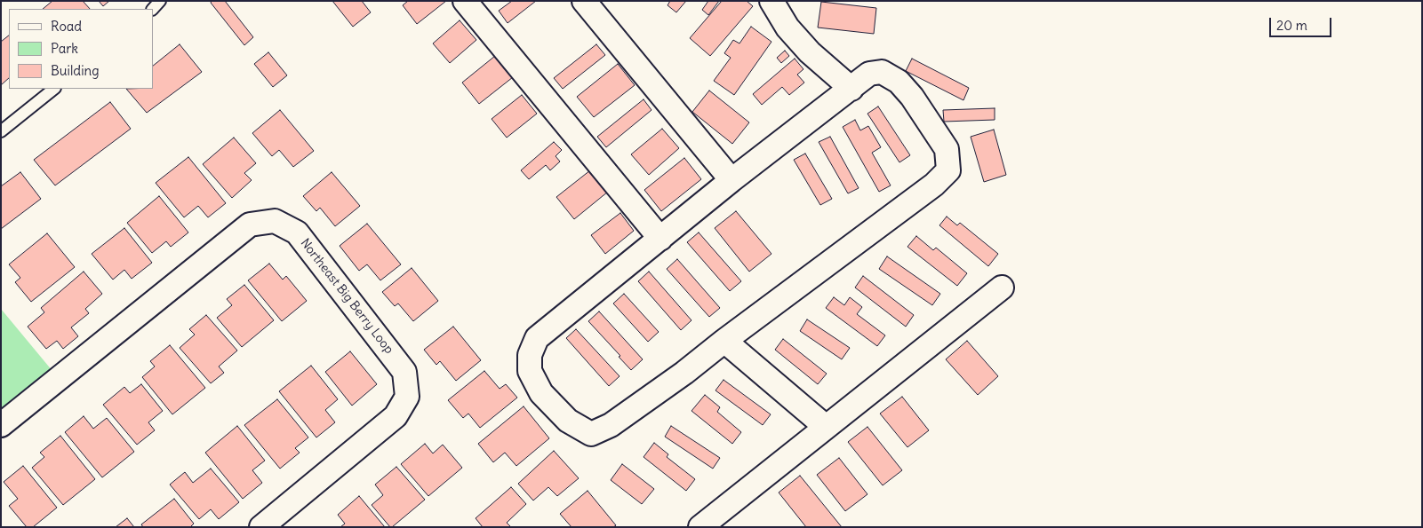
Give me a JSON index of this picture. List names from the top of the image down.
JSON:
{
  "streets": {
    "street": ["Northeast Big Berry Loop"]
  },
  "legend": ["Road", "Park", "Building"],
  "scale_bar": "20 m"
}
